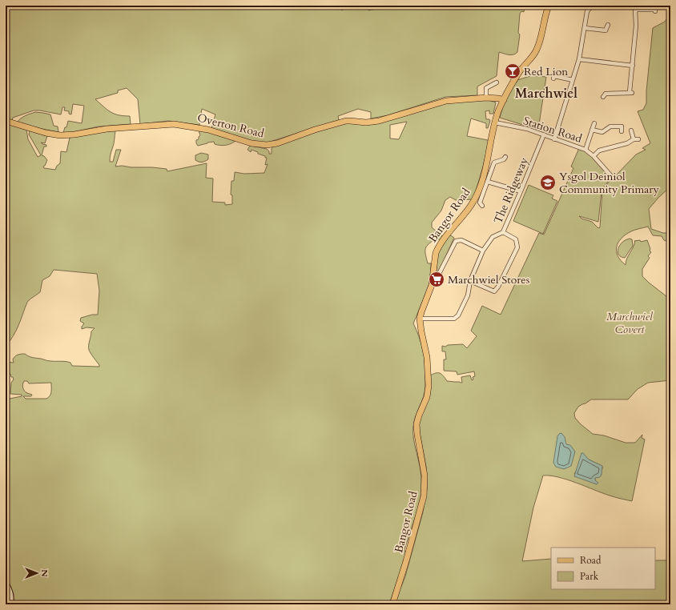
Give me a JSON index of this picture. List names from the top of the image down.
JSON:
{
  "streets": {
    "main road": ["Overton Road", "Bangor Road"],
    "street": ["Station Road", "The Ridgeway"]
  },
  "crossings": [
    ["Overton Road", "Bangor Road"],
    ["Station Road", "The Ridgeway"],
    ["Station Road", "Bangor Road"],
    ["The Ridgeway", "Bangor Road"]
  ],
  "districts": ["Marchwiel"],
  "parks": ["Marchwiel Covert"],
  "places": {
    "bar": ["Red Lion"],
    "school or university": ["Ysgol Deiniol Community Primary"],
    "supermarket": ["Marchwiel Stores"]
  },
  "legend": ["Road", "Park"],
  "north": "right"
}
